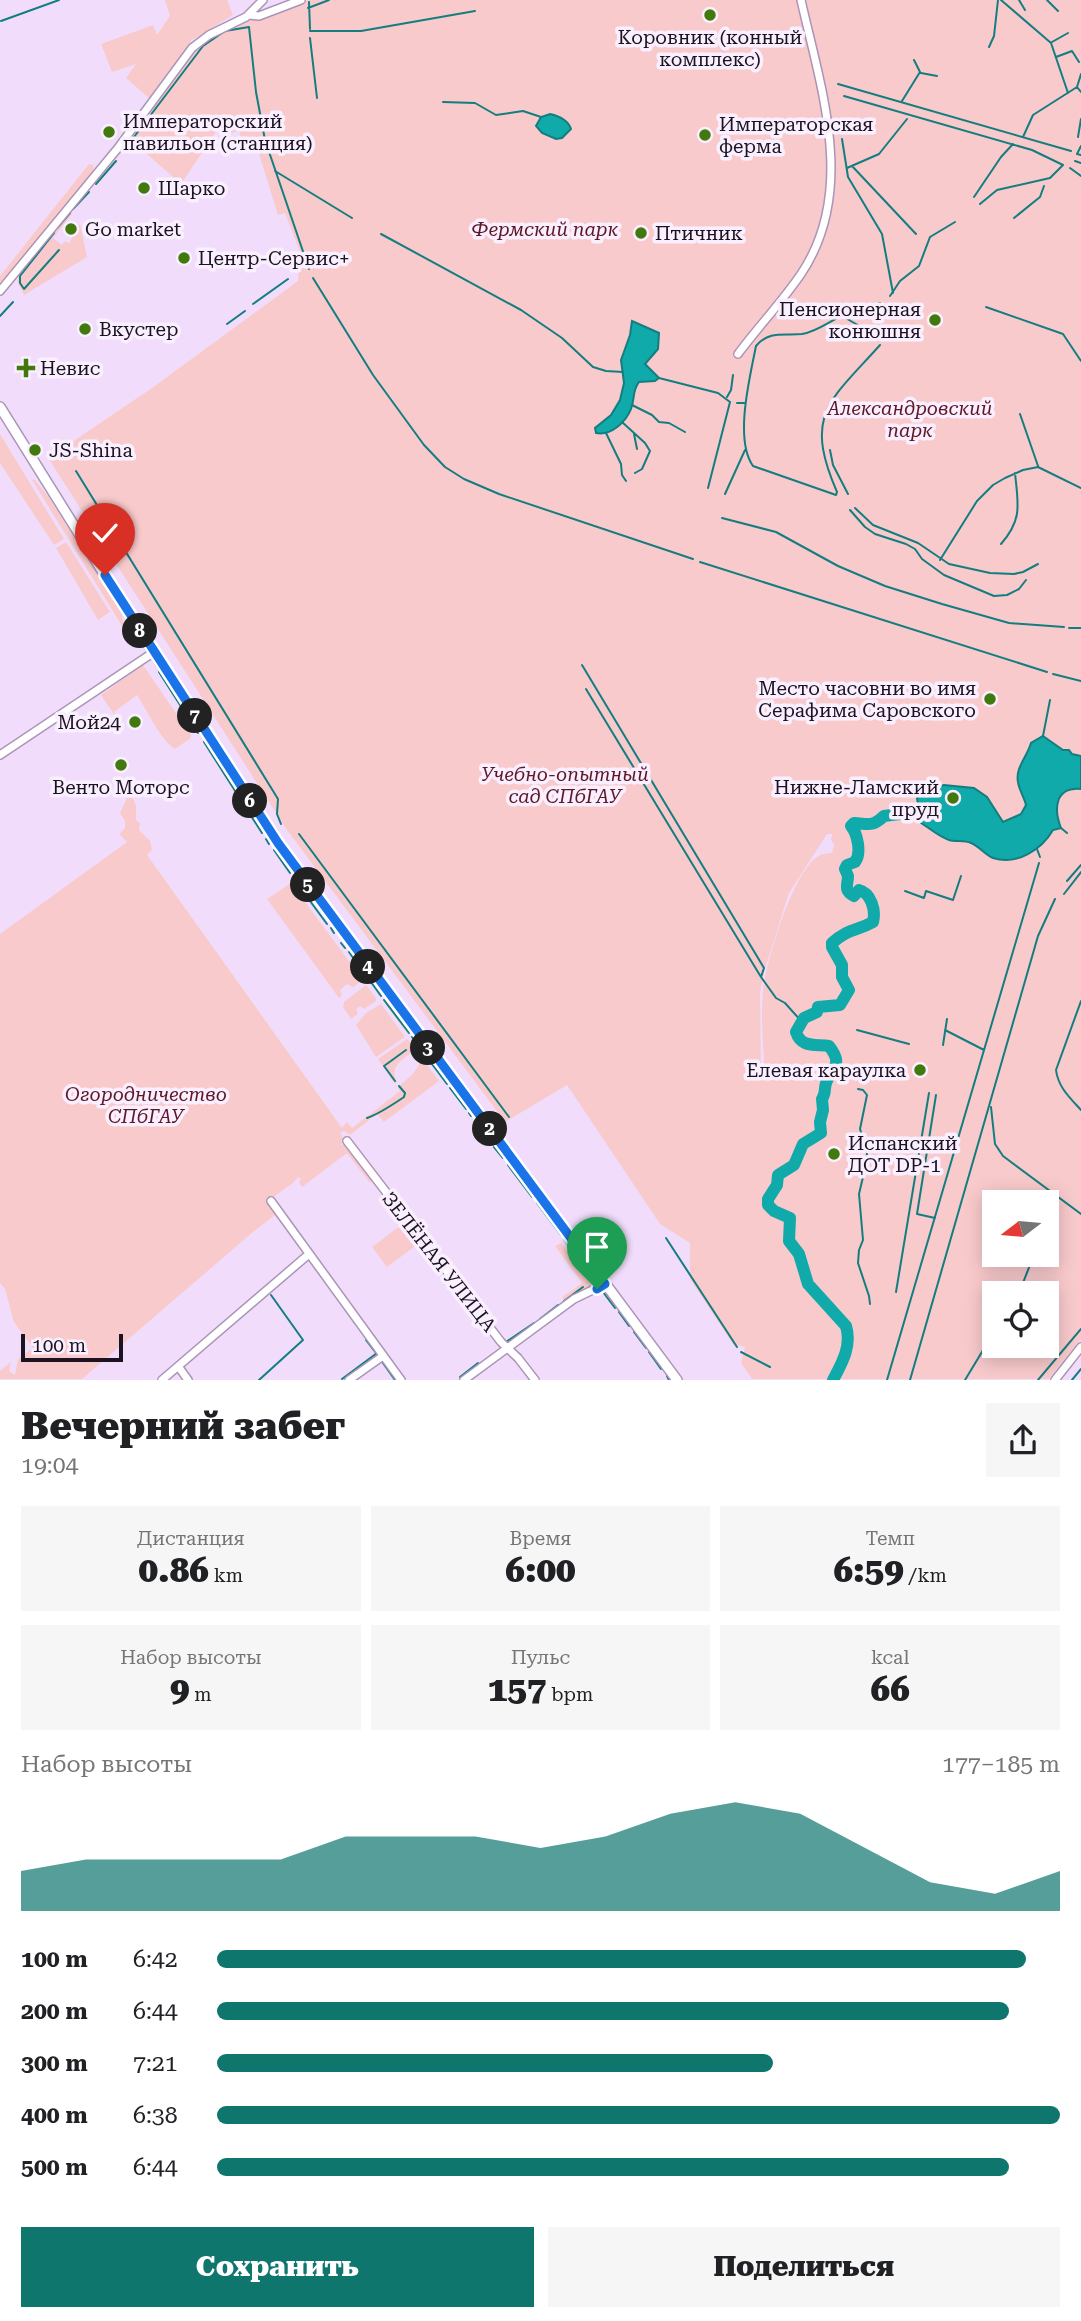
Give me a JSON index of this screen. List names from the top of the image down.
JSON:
{
  "streets": {
    "street": ["ЗЕЛЁНАЯ УЛИЦА"]
  },
  "parks": [
    "Фермский парк",
    "Александровский парк",
    "Учебно-опытный сад СПбГАУ",
    "Огородничество СПбГАУ"
  ],
  "places": {
    "other": [
      "Коровник (конный комплекс)",
      "Императорский павильон (станция)",
      "Императорская ферма",
      "Шарко",
      "Go market",
      "Птичник",
      "Центр-Сервис+",
      "Пенсионерная конюшня",
      "Вкустер",
      "JS-Shina",
      "Место часовни во имя Серафима Саровского",
      "Мой24",
      "Венто Моторс",
      "Нижне-Ламский пруд",
      "Елевая караулка",
      "Испанский ДОТ DP-1"
    ],
    "health": ["Невис"]
  },
  "scale_bar": "100 m",
  "north": "left",
  "page": {
    "pins": [
      "8",
      "7",
      "6",
      "5",
      "4",
      "3",
      "2"
    ],
    "scale": "100 m",
    "heading": ["Вечерний забег", "19:04"],
    "stats": [
      ["Дистанция", "0.86 km"],
      ["Время", "6:00"],
      ["Темп", "6:59 /km"],
      ["Набор высоты", "9 m"],
      ["Пульс", "157 bpm"],
      ["kcal", "66"]
    ],
    "chart": ["Набор высоты", "177–185 m"],
    "list": [
      {
        "name": "100 m",
        "note": "6:42"
      },
      {
        "name": "200 m",
        "note": "6:44"
      },
      {
        "name": "300 m",
        "note": "7:21"
      },
      {
        "name": "400 m",
        "note": "6:38"
      },
      {
        "name": "500 m",
        "note": "6:44"
      }
    ],
    "buttons": ["Сохранить", "Поделиться"]
  }
}
